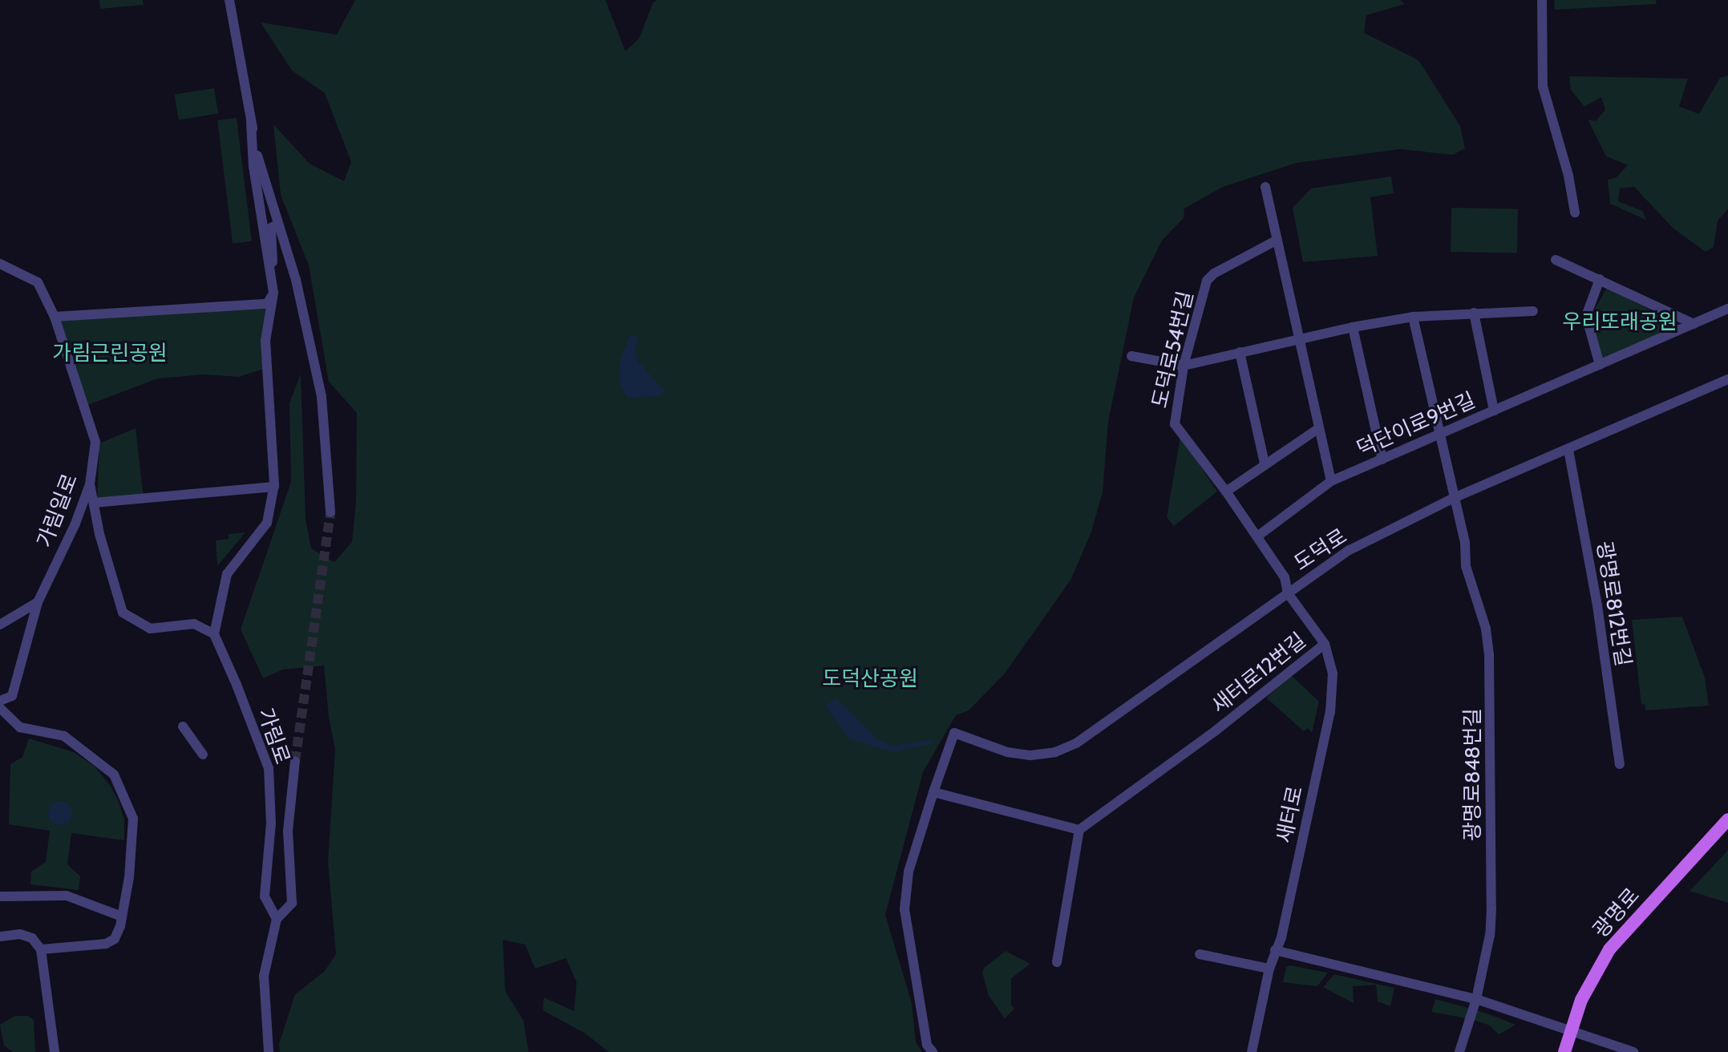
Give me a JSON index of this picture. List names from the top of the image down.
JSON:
{
  "streets": {
    "main road": ["광명로"],
    "street": [
      "도덕로54번길",
      "덕단이로9번길",
      "가림일로",
      "도덕로",
      "광명로812번길",
      "새터로12번길",
      "가림로",
      "광명로848번길",
      "새터로"
    ]
  },
  "crossings": [
    ["도덕로54번길", "덕단이로9번길"],
    ["도덕로54번길", "도덕로"],
    ["도덕로54번길", "새터로"],
    ["덕단이로9번길", "광명로848번길"],
    ["도덕로", "광명로812번길"],
    ["도덕로", "광명로848번길"],
    ["도덕로", "새터로"],
    ["새터로12번길", "새터로"]
  ],
  "parks": ["우리또래공원", "가림근린공원", "도덕산공원"]
}
